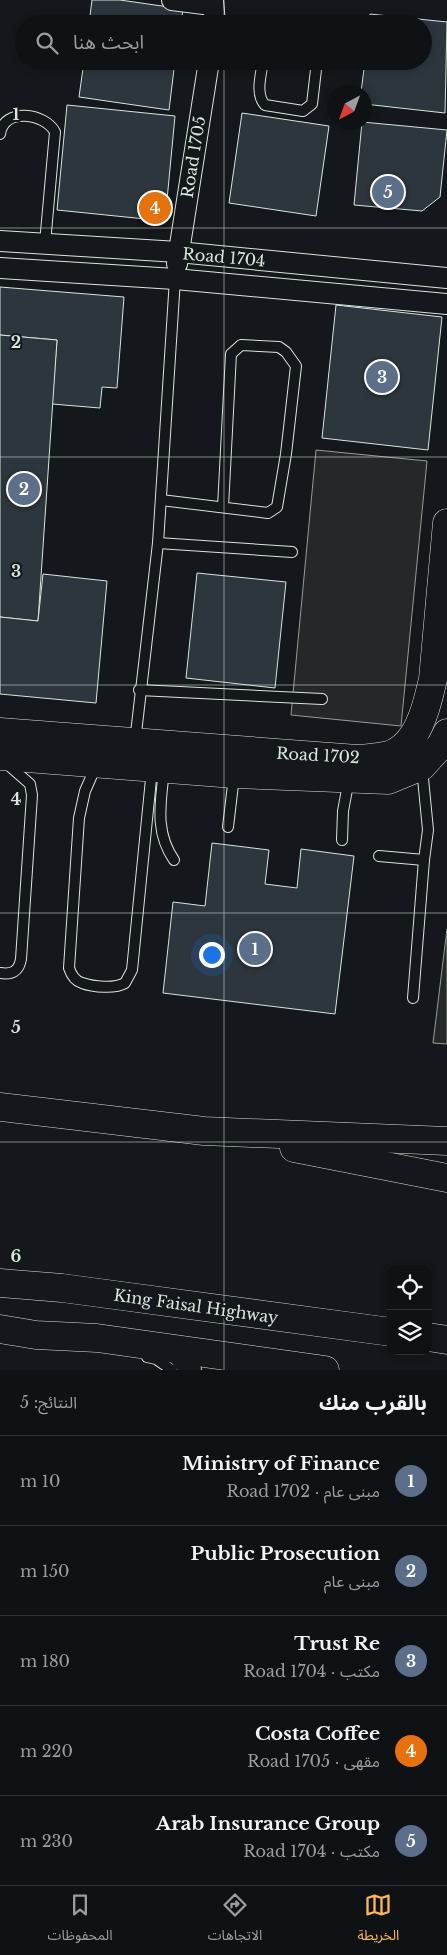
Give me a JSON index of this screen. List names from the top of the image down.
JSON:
{
  "streets": {
    "main road": ["Road 1702", "King Faisal Highway"],
    "street": ["Road 1705", "Road 1704"]
  },
  "crossings": [
    ["Road 1705", "Road 1704"]
  ],
  "north": "bottom left",
  "page": {
    "search": "ابحث هنا",
    "pins": [
      "5",
      "4",
      "3",
      "2",
      "1"
    ],
    "heading": ["بالقرب منك", "النتائج: 5"],
    "list": [
      {
        "mark": "1",
        "name": "Ministry of Finance",
        "note": "مبنى عام · Road 1702",
        "value": "10 m"
      },
      {
        "mark": "2",
        "name": "Public Prosecution",
        "note": "مبنى عام",
        "value": "150 m"
      },
      {
        "mark": "3",
        "name": "Trust Re",
        "note": "مكتب · Road 1704",
        "value": "180 m"
      },
      {
        "mark": "4",
        "name": "Costa Coffee",
        "note": "مقهى · Road 1705",
        "value": "220 m"
      },
      {
        "mark": "5",
        "name": "Arab Insurance Group",
        "note": "مكتب · Road 1704",
        "value": "230 m"
      }
    ],
    "nav": ["الخريطة", "الاتجاهات", "المحفوظات"]
  },
  "grid": {
    "rows": [
      "1",
      "2",
      "3",
      "4",
      "5",
      "6"
    ]
  }
}
